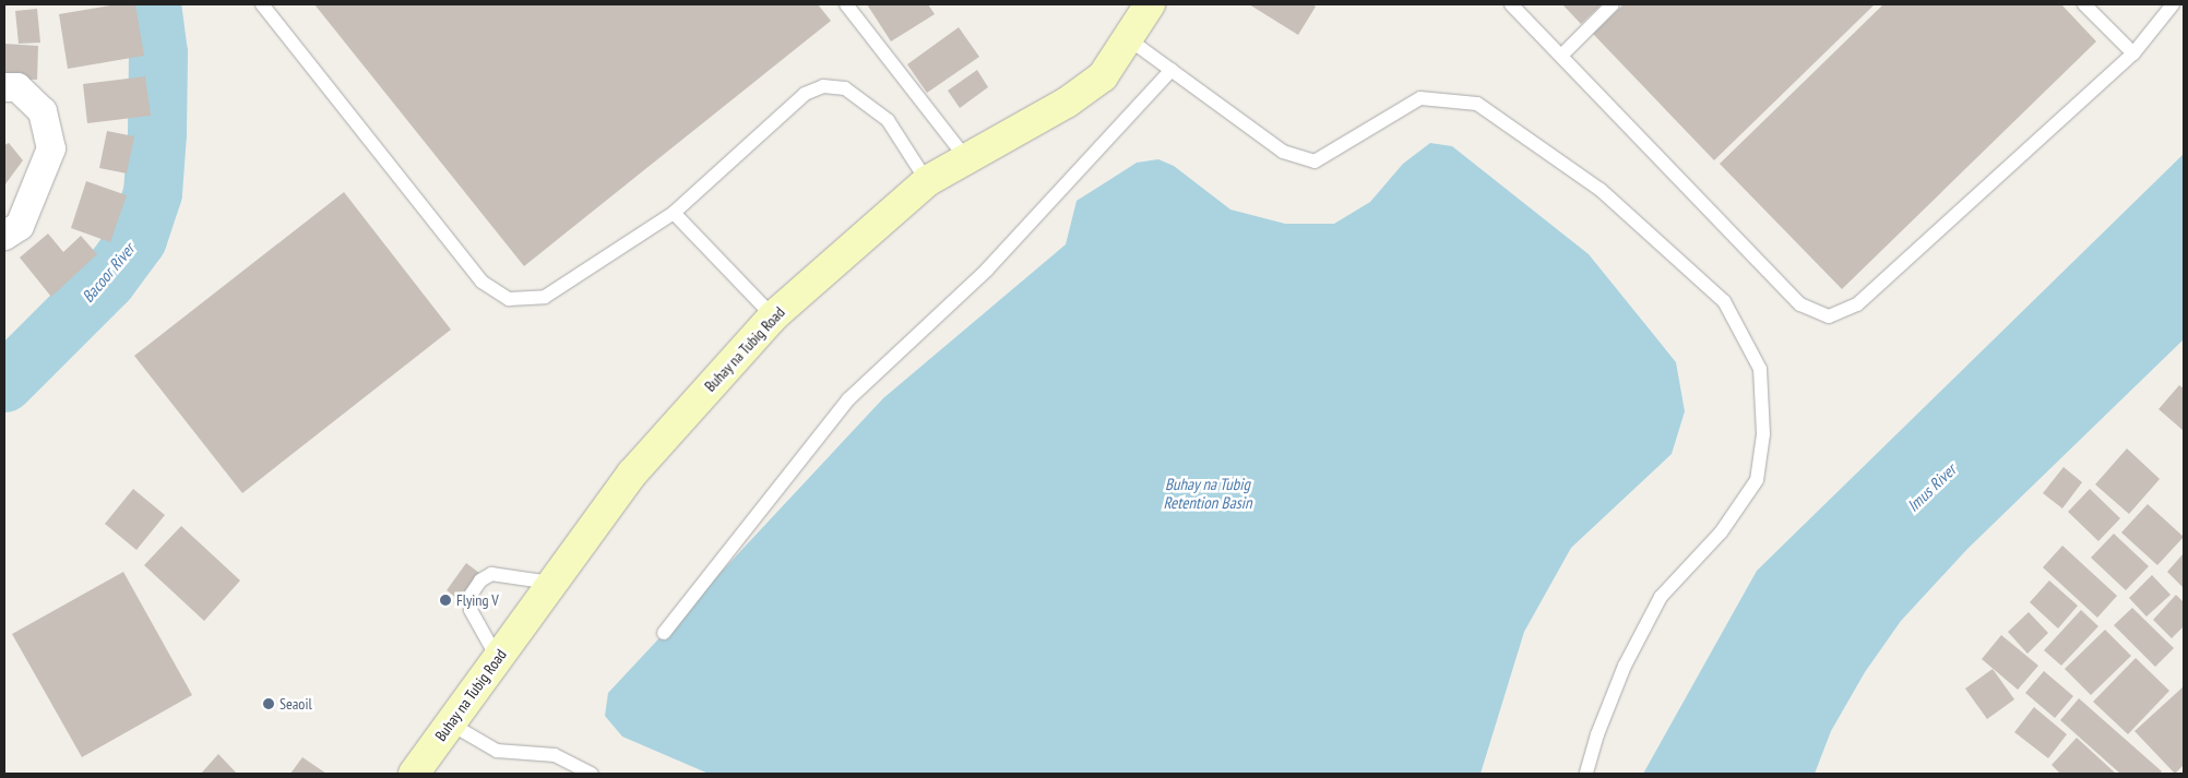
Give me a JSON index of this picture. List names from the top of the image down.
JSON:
{
  "streets": {
    "main road": ["Buhay na Tubig Road"]
  },
  "water": ["Bacoor River", "Buhay na Tubig Retention Basin", "Imus River"],
  "places": ["Flying V", "Seaoil"]
}
